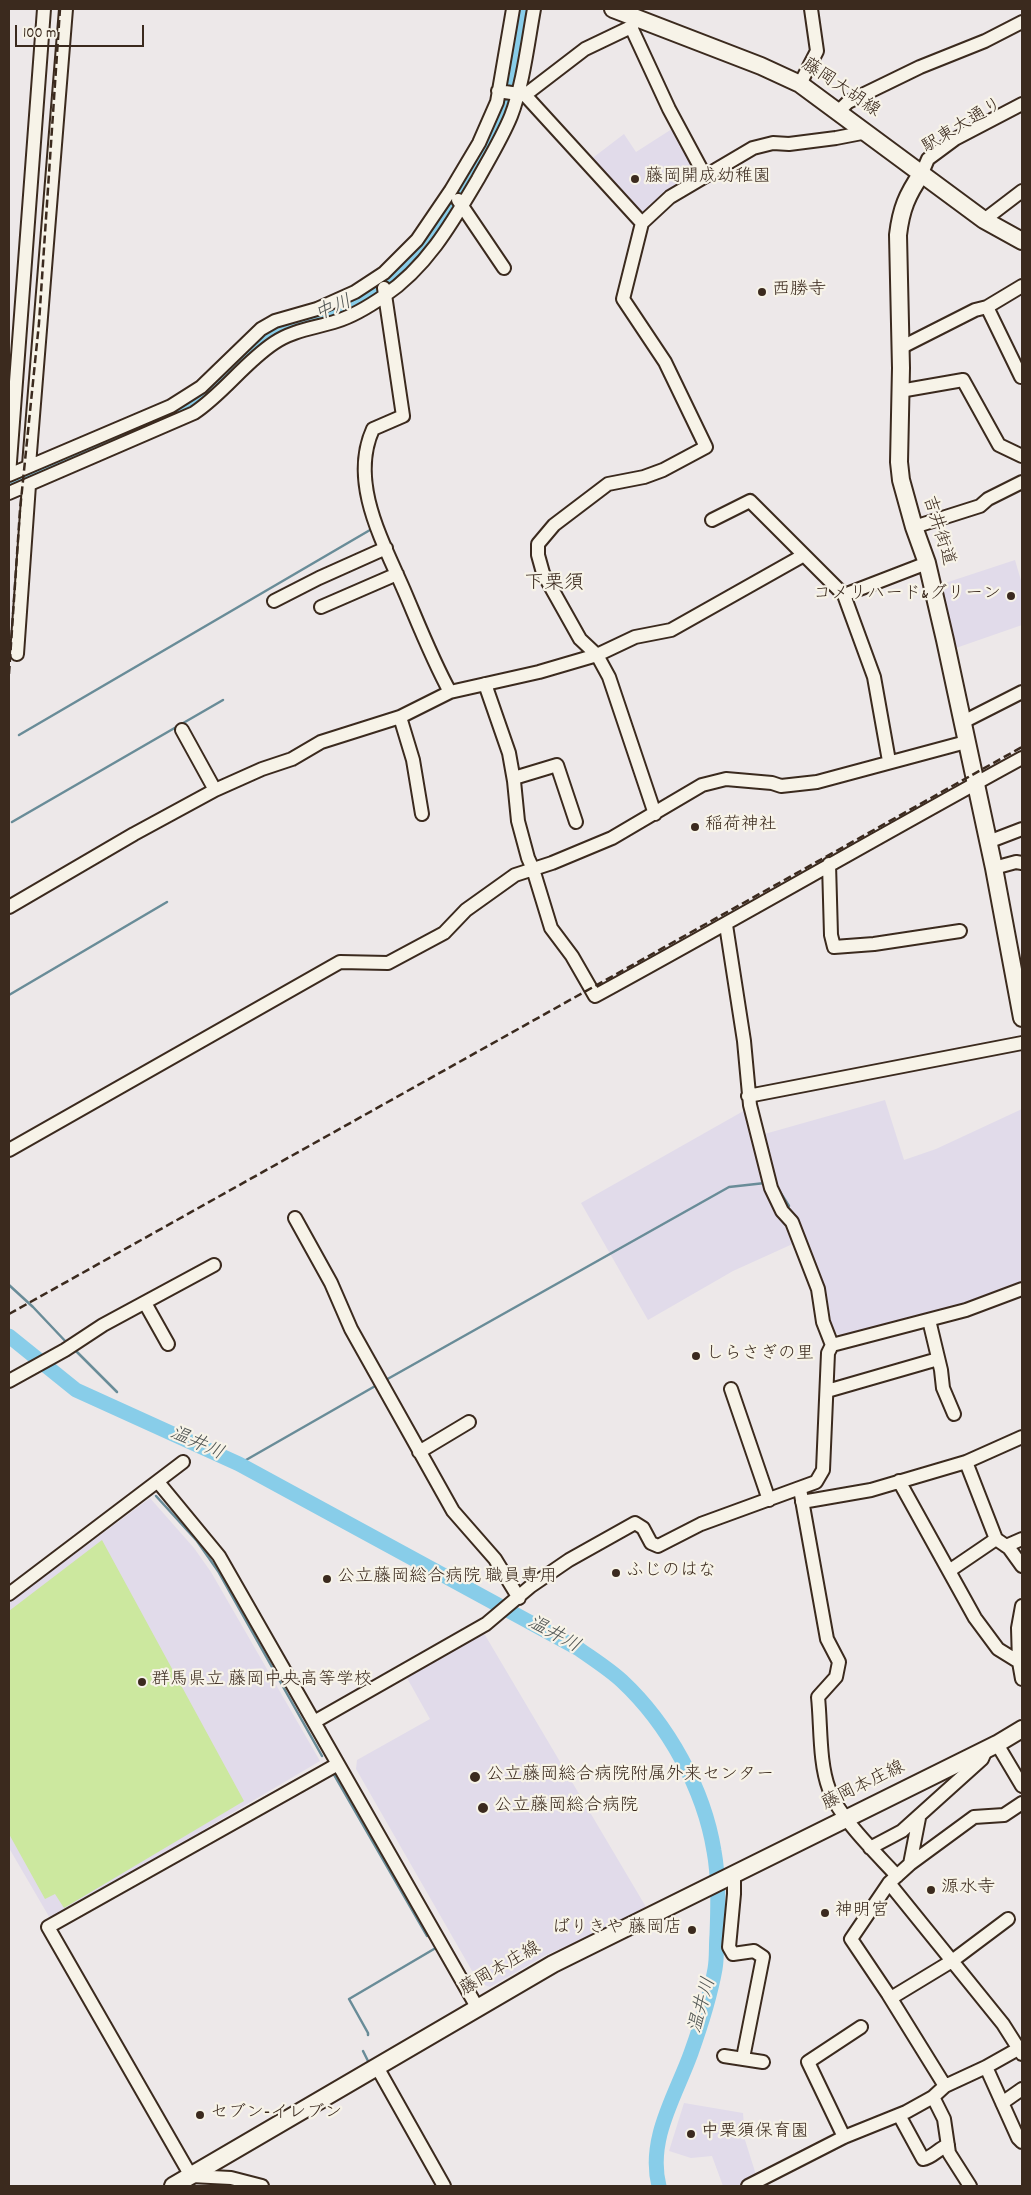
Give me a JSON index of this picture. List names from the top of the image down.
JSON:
{
  "streets": {
    "main road": ["藤岡大胡線", "吉井街道", "藤岡本庄線"],
    "street": ["駅東大通り"]
  },
  "crossings": [
    ["藤岡大胡線", "駅東大通り"],
    ["藤岡大胡線", "吉井街道"],
    ["駅東大通り", "吉井街道"]
  ],
  "districts": ["下栗須"],
  "water": ["中川", "温井川"],
  "places": [
    "藤岡開成幼稚園",
    "西勝寺",
    "コメリハード&グリーン",
    "稲荷神社",
    "しらさぎの里",
    "ふじのはな",
    "公立藤岡総合病院 職員専用",
    "群馬県立 藤岡中央高等学校",
    "公立藤岡総合病院附属外来センター",
    "公立藤岡総合病院",
    "源水寺",
    "神明宮",
    "ばりきや 藤岡店",
    "セブン-イレブン",
    "中栗須保育園"
  ],
  "scale_bar": "100 m"
}
